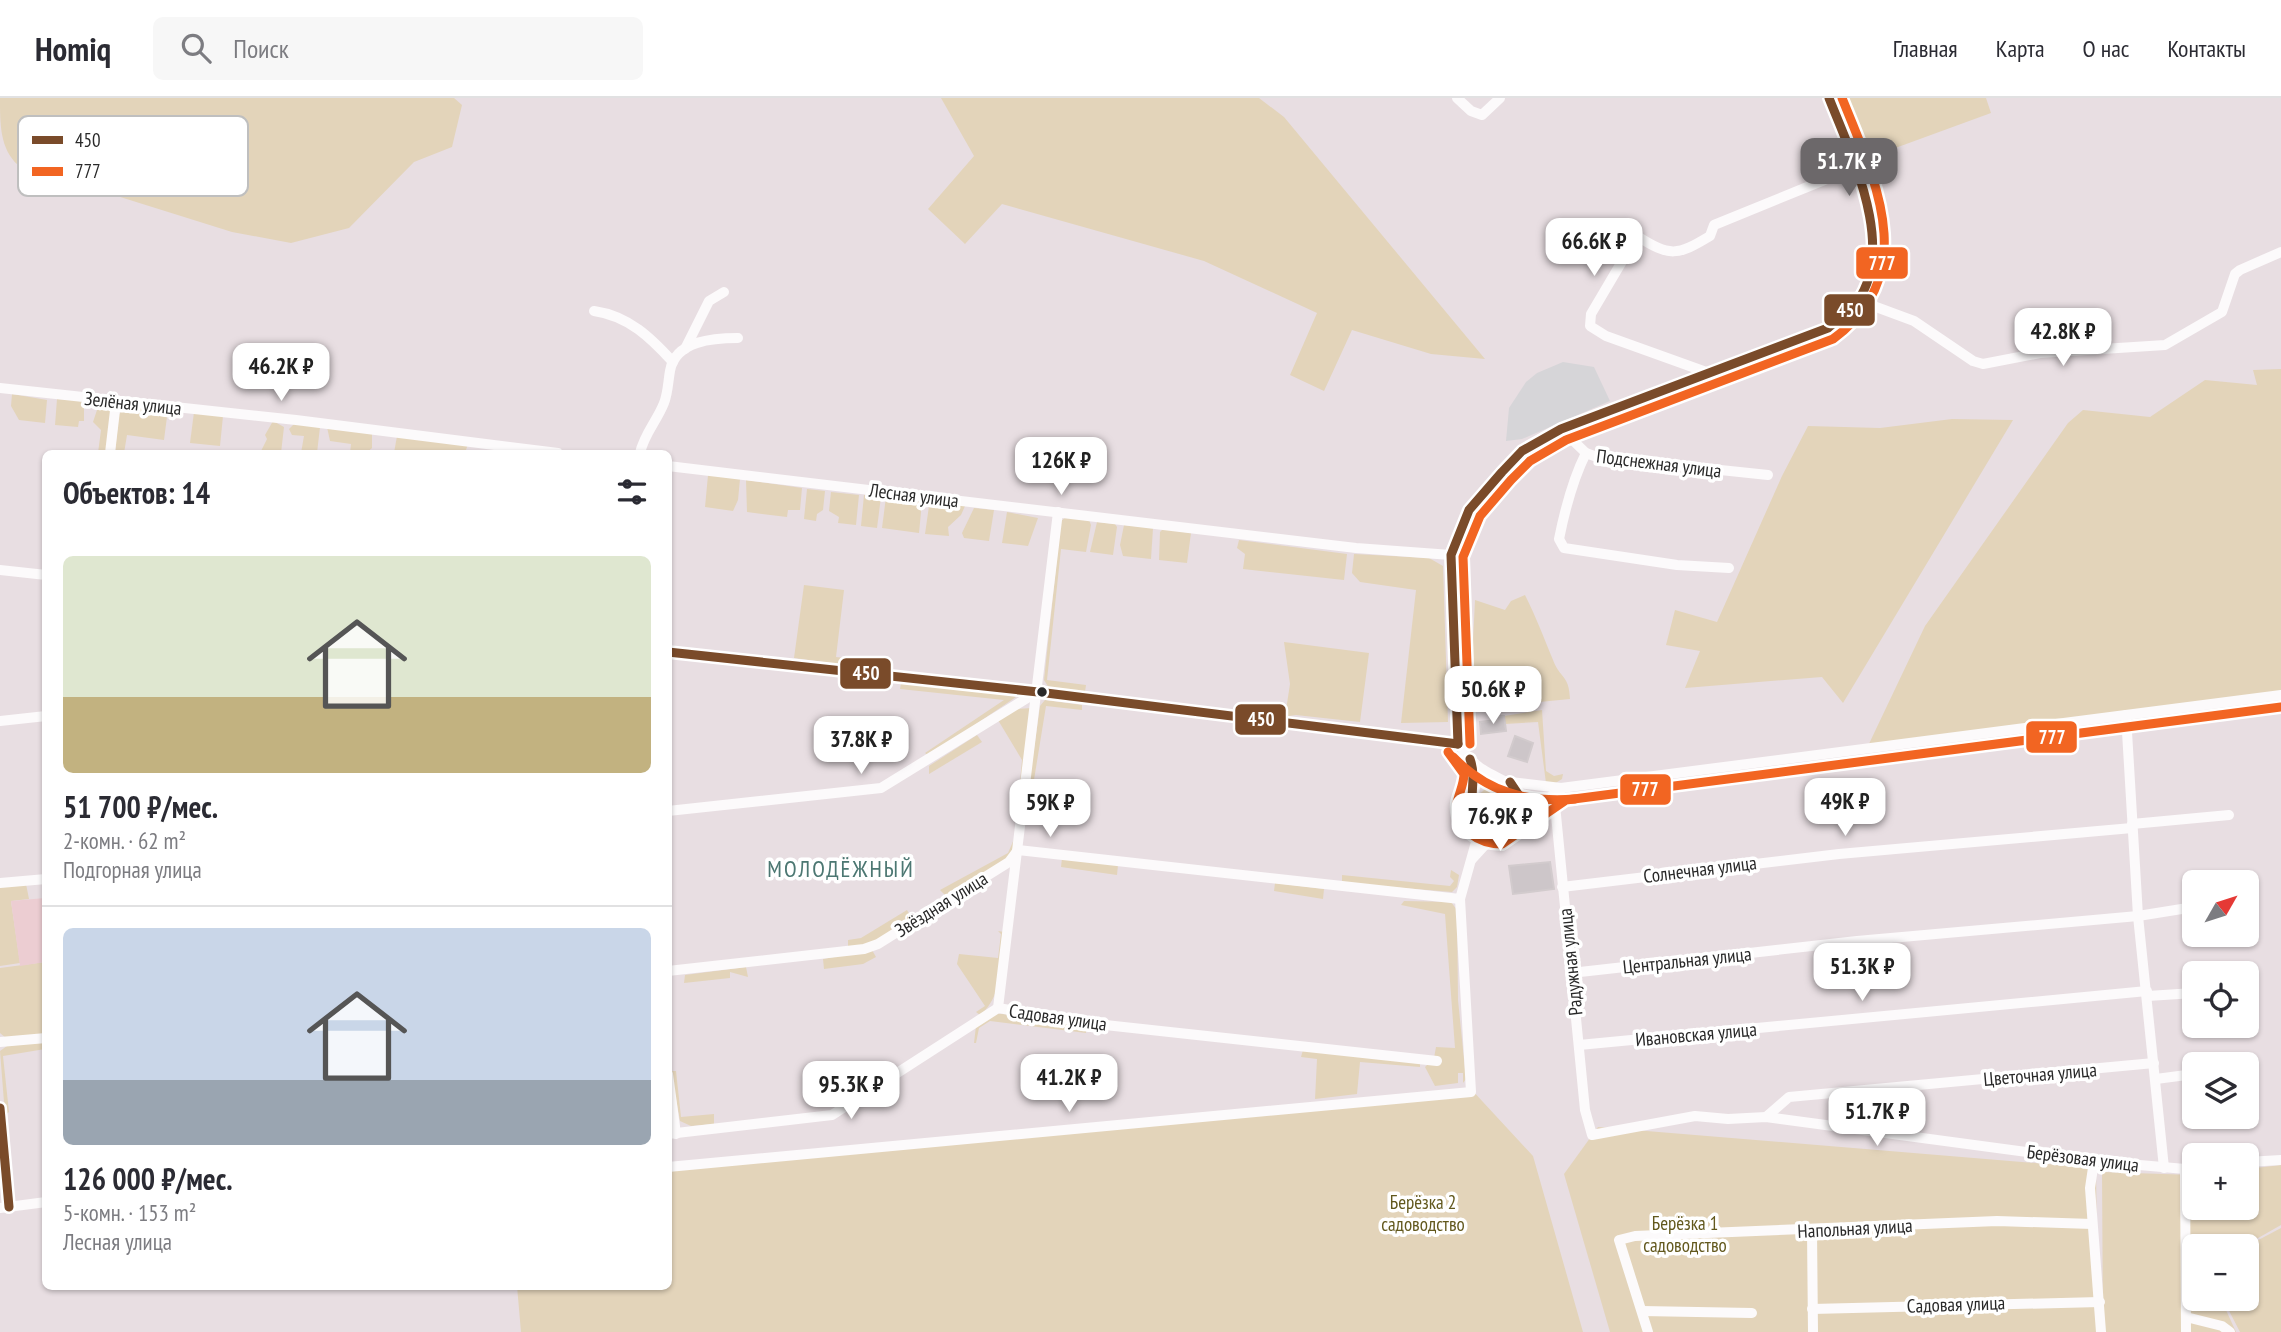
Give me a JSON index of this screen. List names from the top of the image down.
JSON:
{
  "streets": {
    "street": [
      "Зелёная улица",
      "Подснежная улица",
      "Лесная улица",
      "Солнечная улица",
      "Звёздная улица",
      "Центральная улица",
      "Радужная улица",
      "Садовая улица",
      "Ивановская улица",
      "Цветочная улица",
      "Берёзовая улица",
      "Напольная улица"
    ]
  },
  "crossings": [
    ["Солнечная улица", "Радужная улица"],
    ["Солнечная улица", "Берёзовая улица"],
    ["Центральная улица", "Радужная улица"],
    ["Центральная улица", "Берёзовая улица"],
    ["Радужная улица", "Ивановская улица"],
    ["Радужная улица", "Берёзовая улица"],
    ["Ивановская улица", "Берёзовая улица"],
    ["Цветочная улица", "Берёзовая улица"]
  ],
  "districts": ["МОЛОДЁЖНЫЙ"],
  "parks": ["Берёзка 2 садоводство", "Берёзка 1 садоводство"],
  "lines": ["transit line 450", "transit line 777"],
  "legend": ["450", "777"],
  "north": "top right",
  "page": {
    "header": "Homiq",
    "search": "Поиск",
    "nav": [
      "Главная",
      "Карта",
      "О нас",
      "Контакты"
    ],
    "price": [
      "51.7K ₽",
      "66.6K ₽",
      "42.8K ₽",
      "46.2K ₽",
      "126K ₽",
      "50.6K ₽",
      "37.8K ₽",
      "49K ₽",
      "59K ₽",
      "76.9K ₽",
      "51.3K ₽",
      "41.2K ₽",
      "95.3K ₽",
      "51.7K ₽"
    ],
    "heading": "Объектов: 14",
    "list": [
      {
        "name": "51 700 ₽/мес.",
        "note": "2-комн. · 62 m² · Подгорная улица"
      },
      {
        "name": "126 000 ₽/мес.",
        "note": "5-комн. · 153 m² · Лесная улица"
      }
    ],
    "map_buttons": ["+", "−"]
  }
}
